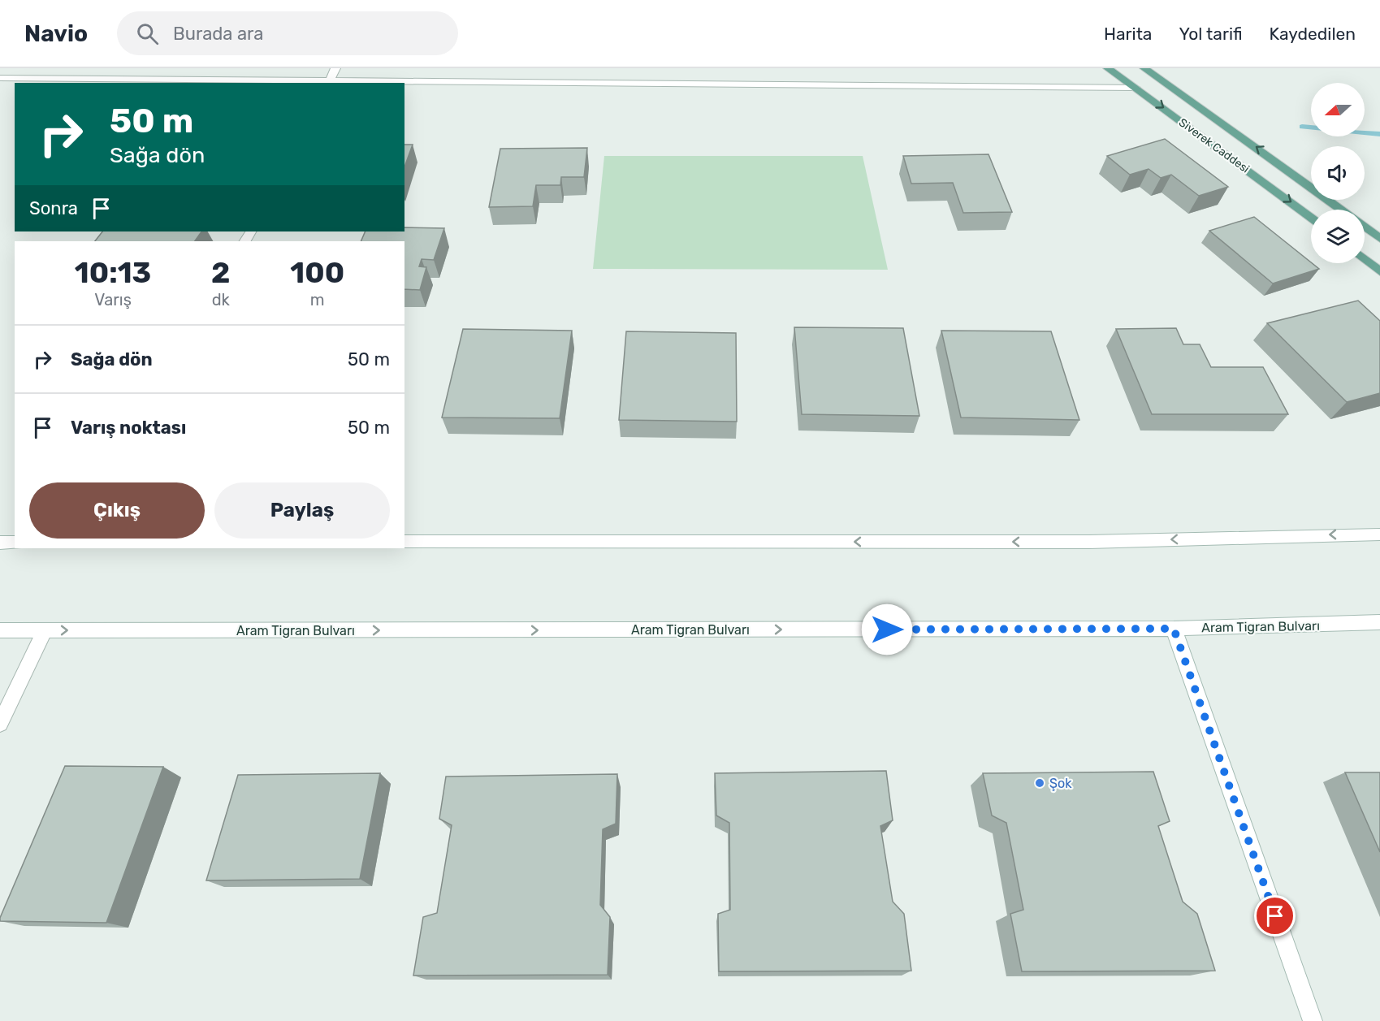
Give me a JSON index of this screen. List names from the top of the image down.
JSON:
{
  "streets": {
    "main road": ["Siverek Caddesi", "Aram Tigran Bulvarı"]
  },
  "places": ["Şok"],
  "north": "left",
  "page": {
    "header": "Navio",
    "search": "Burada ara",
    "nav": ["Harita", "Yol tarifi", "Kaydedilen"],
    "turn": ["50 m", "Sağa dön"],
    "then": "Sonra",
    "eta": [
      "10:13",
      "Varış",
      "2",
      "dk",
      "100",
      "m"
    ],
    "list": [
      {
        "name": "Sağa dön",
        "value": "50 m"
      },
      {
        "name": "Varış noktası",
        "value": "50 m"
      }
    ],
    "buttons": ["Çıkış", "Paylaş"]
  }
}
